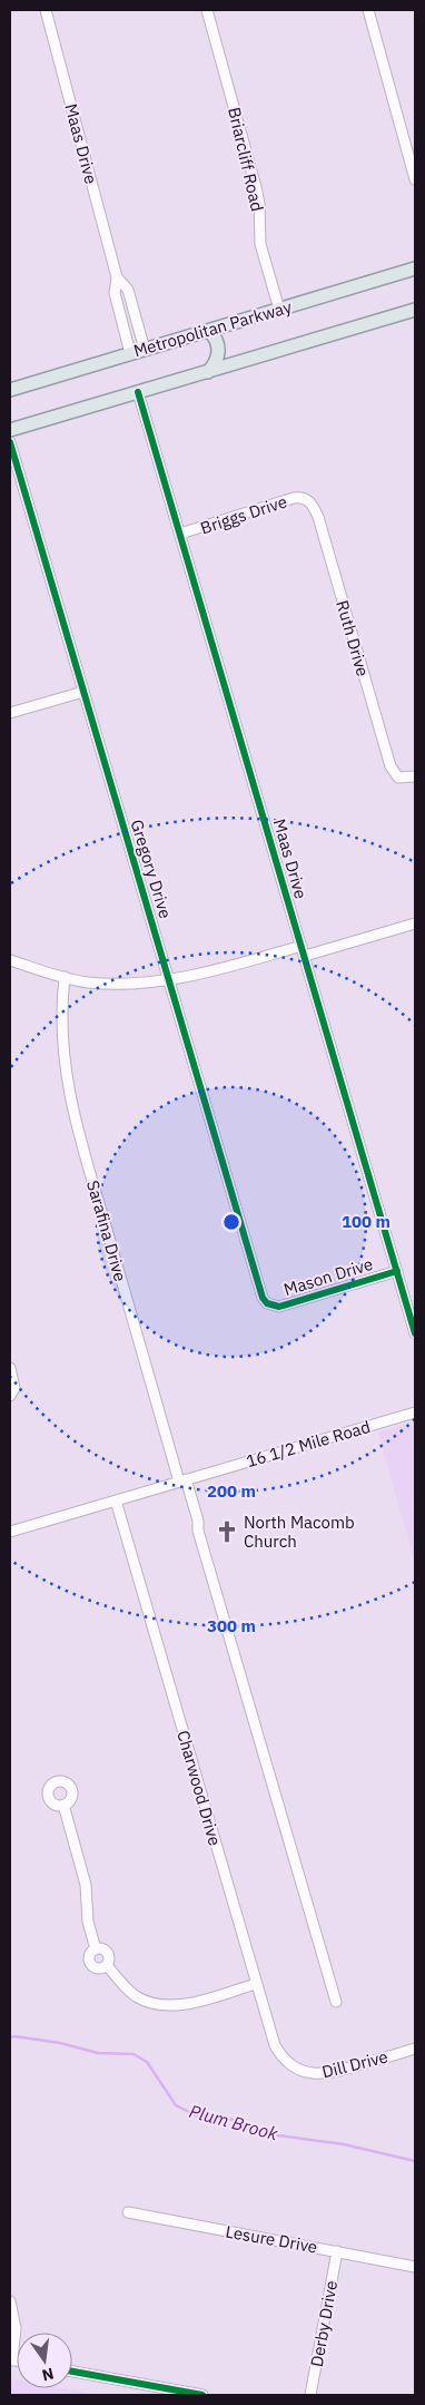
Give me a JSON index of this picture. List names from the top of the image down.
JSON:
{
  "streets": {
    "main road": ["Metropolitan Parkway"],
    "street": [
      "Maas Drive",
      "Briarcliff Road",
      "Briggs Drive",
      "Ruth Drive",
      "Gregory Drive",
      "Sarafina Drive",
      "Mason Drive",
      "16 1/2 Mile Road",
      "Charwood Drive",
      "Dill Drive",
      "Lesure Drive",
      "Derby Drive"
    ]
  },
  "crossings": [
    ["Maas Drive", "Metropolitan Parkway"],
    ["Maas Drive", "Briggs Drive"],
    ["Maas Drive", "Mason Drive"],
    ["Briarcliff Road", "Metropolitan Parkway"],
    ["Briggs Drive", "Ruth Drive"],
    ["Gregory Drive", "Mason Drive"],
    ["Sarafina Drive", "16 1/2 Mile Road"],
    ["16 1/2 Mile Road", "Charwood Drive"],
    ["Charwood Drive", "Dill Drive"],
    ["Lesure Drive", "Derby Drive"]
  ],
  "water": ["Plum Brook"],
  "places": {
    "church": ["North Macomb Church"]
  },
  "north": "bottom",
  "rings": ["100 m", "200 m", "300 m"]
}
